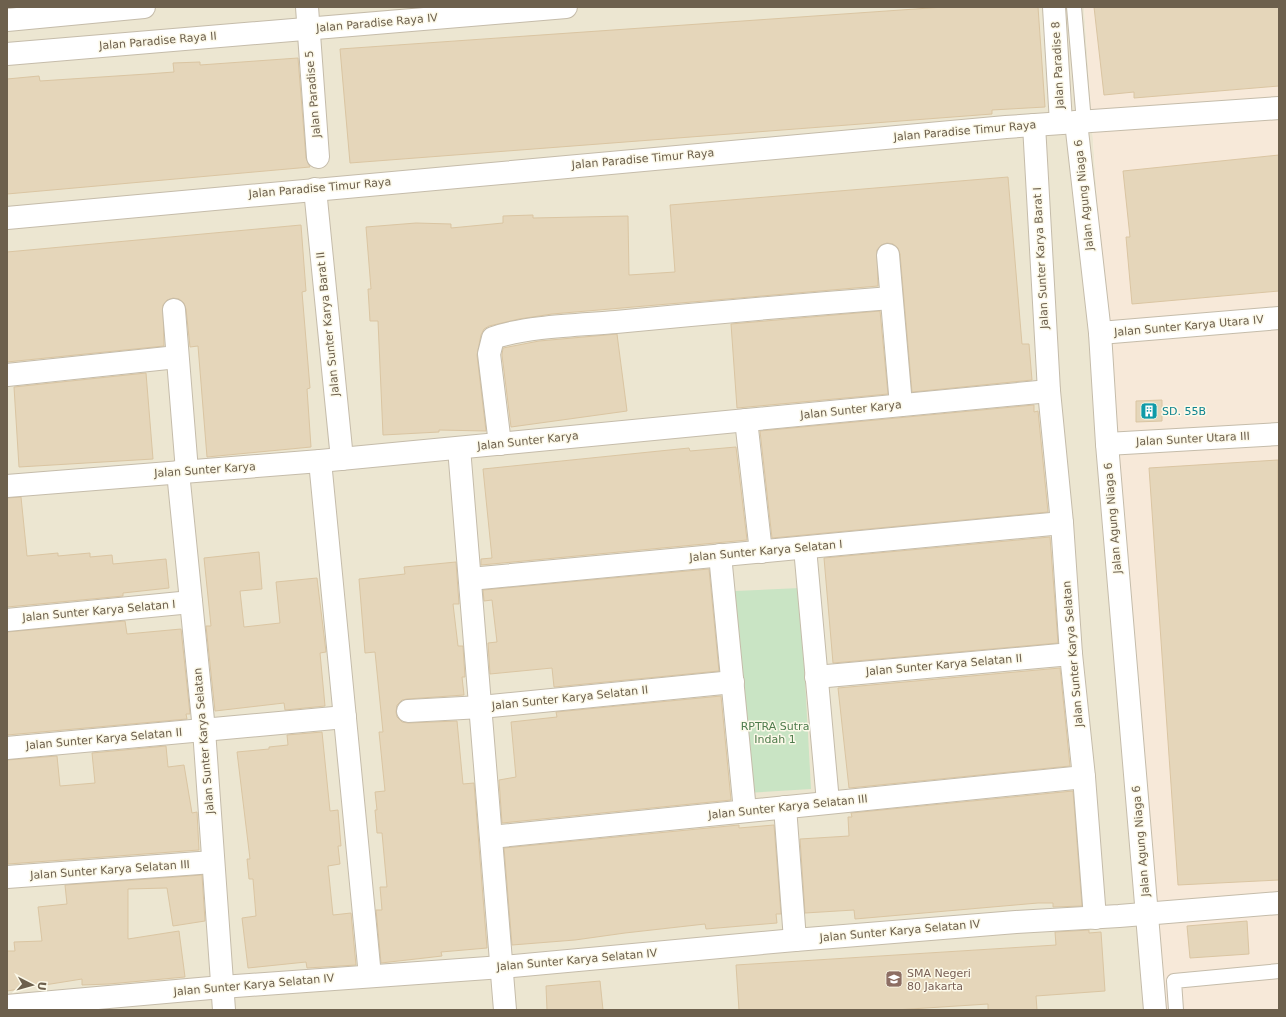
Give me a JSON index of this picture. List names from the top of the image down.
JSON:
{
  "streets": {
    "street": [
      "Jalan Paradise Raya IV",
      "Jalan Paradise Raya II",
      "Jalan Paradise 8",
      "Jalan Paradise 5",
      "Jalan Paradise Timur Raya",
      "Jalan Agung Niaga 6",
      "Jalan Sunter Karya Barat I",
      "Jalan Sunter Karya Barat II",
      "Jalan Sunter Karya Utara IV",
      "Jalan Sunter Karya",
      "Jalan Sunter Utara III",
      "Jalan Sunter Karya Selatan I",
      "Jalan Sunter Karya Selatan",
      "Jalan Sunter Karya Selatan II",
      "Jalan Sunter Karya Selatan III",
      "Jalan Sunter Karya Selatan IV"
    ]
  },
  "crossings": [
    ["Jalan Paradise Raya IV", "Jalan Paradise Raya II"],
    ["Jalan Paradise Raya IV", "Jalan Paradise 5"],
    ["Jalan Paradise Raya II", "Jalan Paradise 5"],
    ["Jalan Paradise 8", "Jalan Paradise Timur Raya"],
    ["Jalan Paradise 8", "Jalan Agung Niaga 6"],
    ["Jalan Paradise Timur Raya", "Jalan Agung Niaga 6"],
    ["Jalan Paradise Timur Raya", "Jalan Sunter Karya Barat I"],
    ["Jalan Paradise Timur Raya", "Jalan Sunter Karya Barat II"],
    ["Jalan Agung Niaga 6", "Jalan Sunter Karya Utara IV"],
    ["Jalan Agung Niaga 6", "Jalan Sunter Utara III"],
    ["Jalan Agung Niaga 6", "Jalan Sunter Karya Selatan IV"],
    ["Jalan Sunter Karya Barat I", "Jalan Sunter Karya"],
    ["Jalan Sunter Karya Barat I", "Jalan Sunter Karya Selatan"],
    ["Jalan Sunter Karya Barat II", "Jalan Sunter Karya"],
    ["Jalan Sunter Karya", "Jalan Sunter Karya Selatan"],
    ["Jalan Sunter Karya Selatan I", "Jalan Sunter Karya Selatan"],
    ["Jalan Sunter Karya Selatan", "Jalan Sunter Karya Selatan II"],
    ["Jalan Sunter Karya Selatan", "Jalan Sunter Karya Selatan III"],
    ["Jalan Sunter Karya Selatan", "Jalan Sunter Karya Selatan IV"]
  ],
  "parks": ["RPTRA Sutra Indah 1"],
  "places": {
    "building": ["SD. 55B"],
    "school or university": ["SMA Negeri 80 Jakarta"]
  },
  "north": "right"
}
